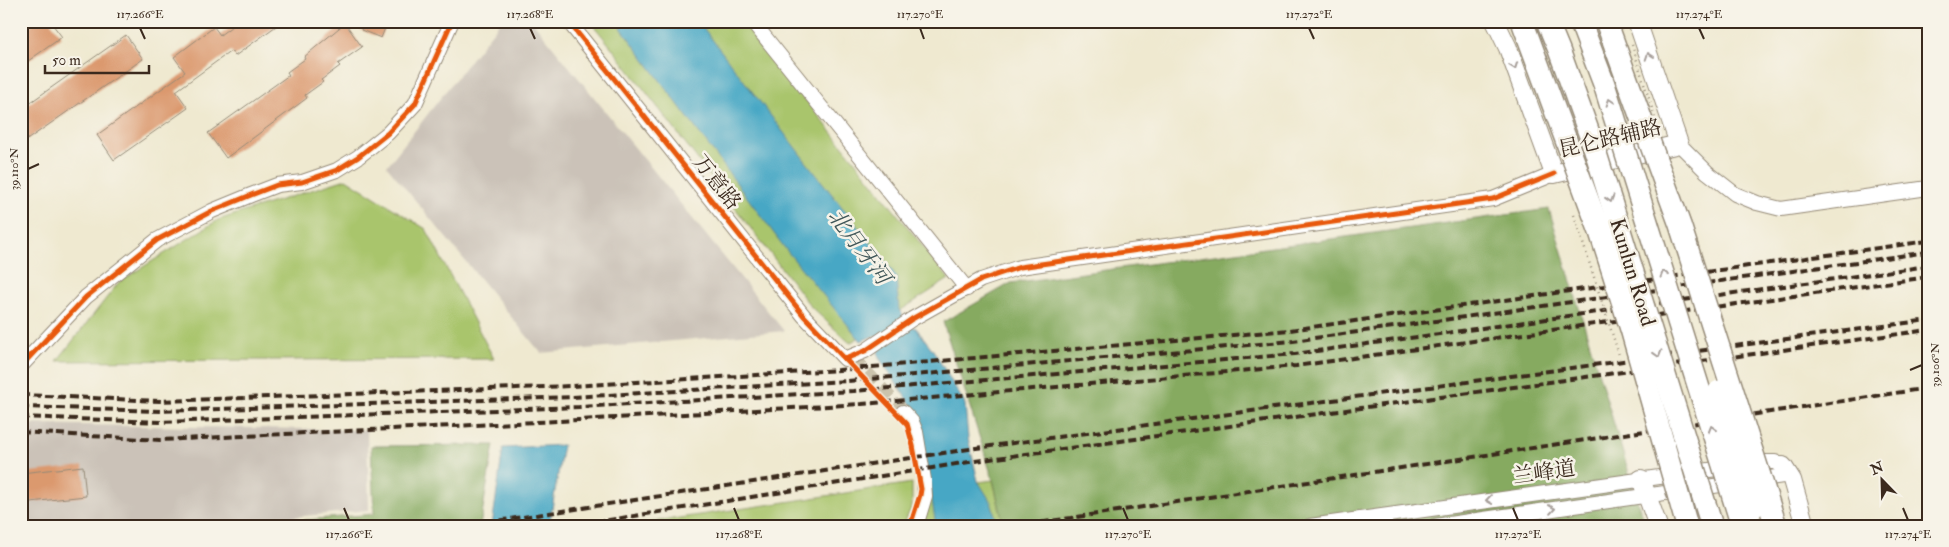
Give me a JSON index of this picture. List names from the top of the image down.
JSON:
{
  "streets": {
    "highway": ["Kunlun Road"],
    "main road": ["昆仑路辅路"],
    "street": ["万意路", "兰峰道"]
  },
  "water": ["北月牙河"],
  "scale_bar": "50 m",
  "north": "top left",
  "coordinates": [
    "117.266°E",
    "117.268°E",
    "117.270°E",
    "117.272°E",
    "117.274°E",
    "39.110°N",
    "39.106°N"
  ]
}
